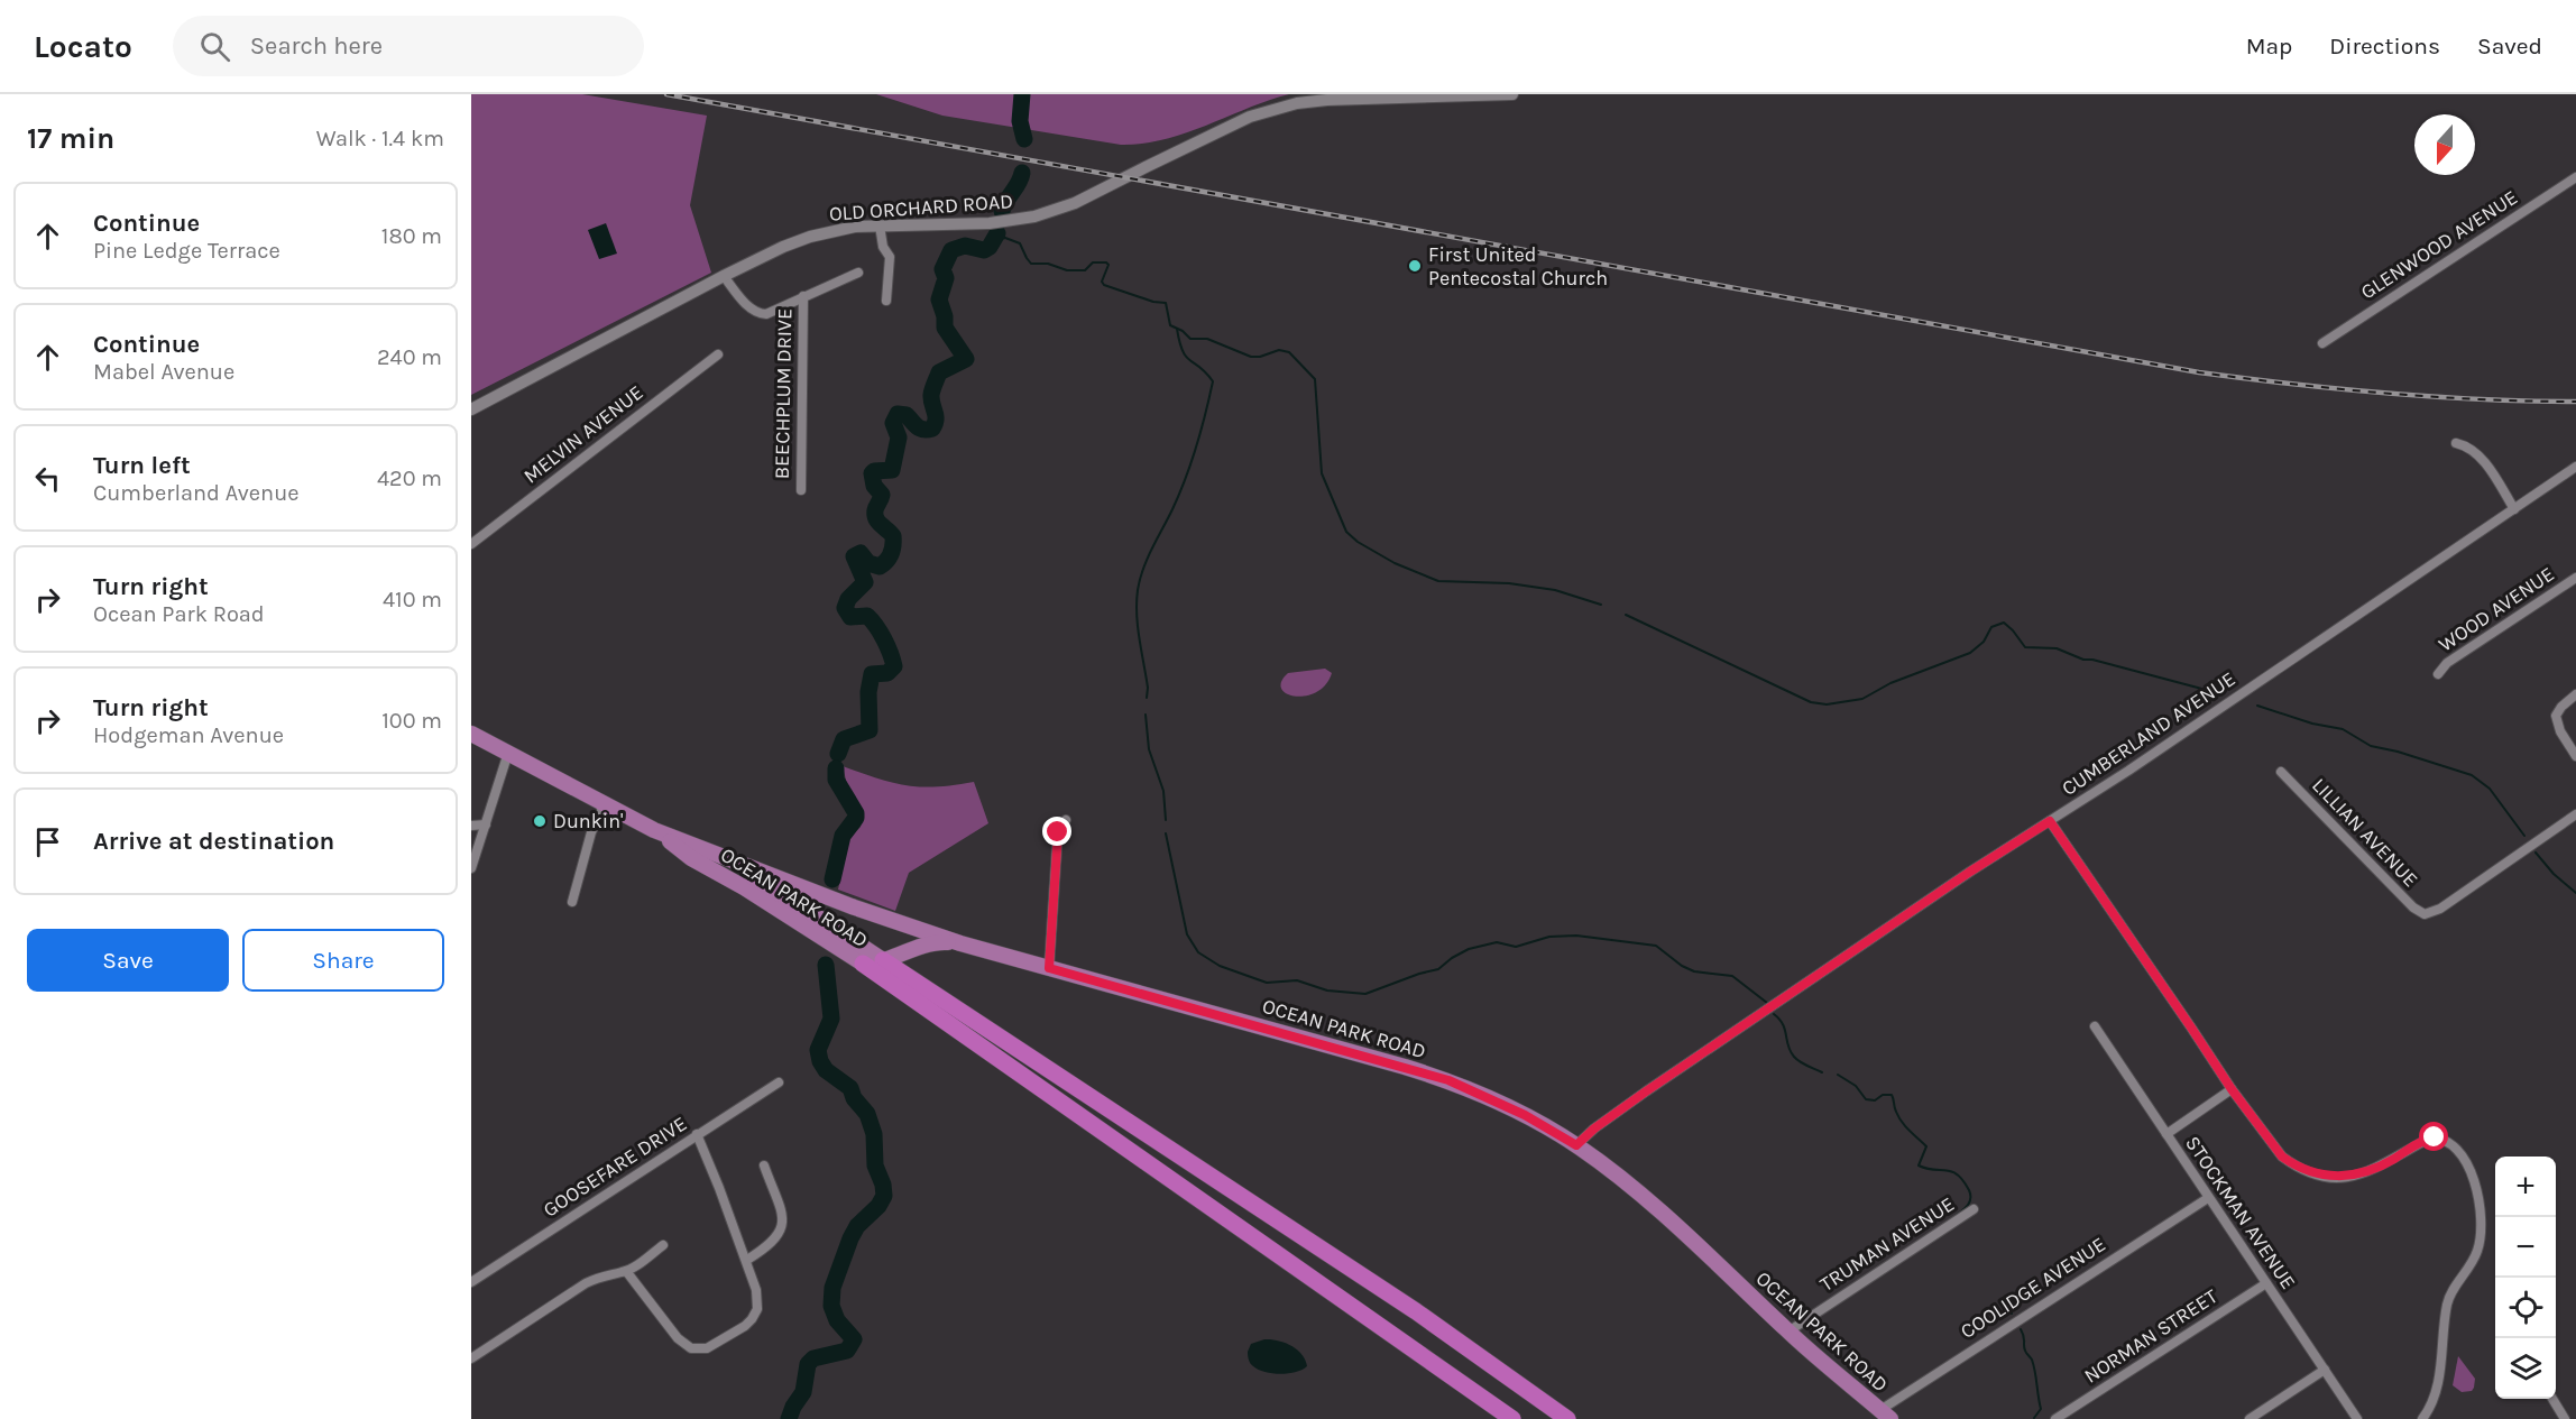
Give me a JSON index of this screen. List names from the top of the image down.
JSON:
{
  "streets": {
    "main road": ["OCEAN PARK ROAD"],
    "street": [
      "OLD ORCHARD ROAD",
      "GLENWOOD AVENUE",
      "BEECHPLUM DRIVE",
      "MELVIN AVENUE",
      "WOOD AVENUE",
      "CUMBERLAND AVENUE",
      "LILLIAN AVENUE",
      "GOOSEFARE DRIVE",
      "STOCKMAN AVENUE",
      "TRUMAN AVENUE",
      "COOLIDGE AVENUE",
      "NORMAN STREET"
    ]
  },
  "crossings": [
    ["OLD ORCHARD ROAD", "BEECHPLUM DRIVE"],
    ["CUMBERLAND AVENUE", "OCEAN PARK ROAD"],
    ["OCEAN PARK ROAD", "TRUMAN AVENUE"],
    ["OCEAN PARK ROAD", "COOLIDGE AVENUE"],
    ["STOCKMAN AVENUE", "COOLIDGE AVENUE"],
    ["STOCKMAN AVENUE", "NORMAN STREET"]
  ],
  "places": ["First United Pentecostal Church", "Dunkin'"],
  "north": "bottom",
  "page": {
    "header": "Locato",
    "search": "Search here",
    "nav": ["Map", "Directions", "Saved"],
    "heading": ["17 min", "Walk · 1.4 km"],
    "list": [
      ["Continue", "Pine Ledge Terrace", "180 m"],
      ["Continue", "Mabel Avenue", "240 m"],
      ["Turn left", "Cumberland Avenue", "420 m"],
      ["Turn right", "Ocean Park Road", "410 m"],
      ["Turn right", "Hodgeman Avenue", "100 m"],
      "Arrive at destination"
    ],
    "buttons": ["Save", "Share"],
    "map_buttons": ["+", "−"]
  }
}
